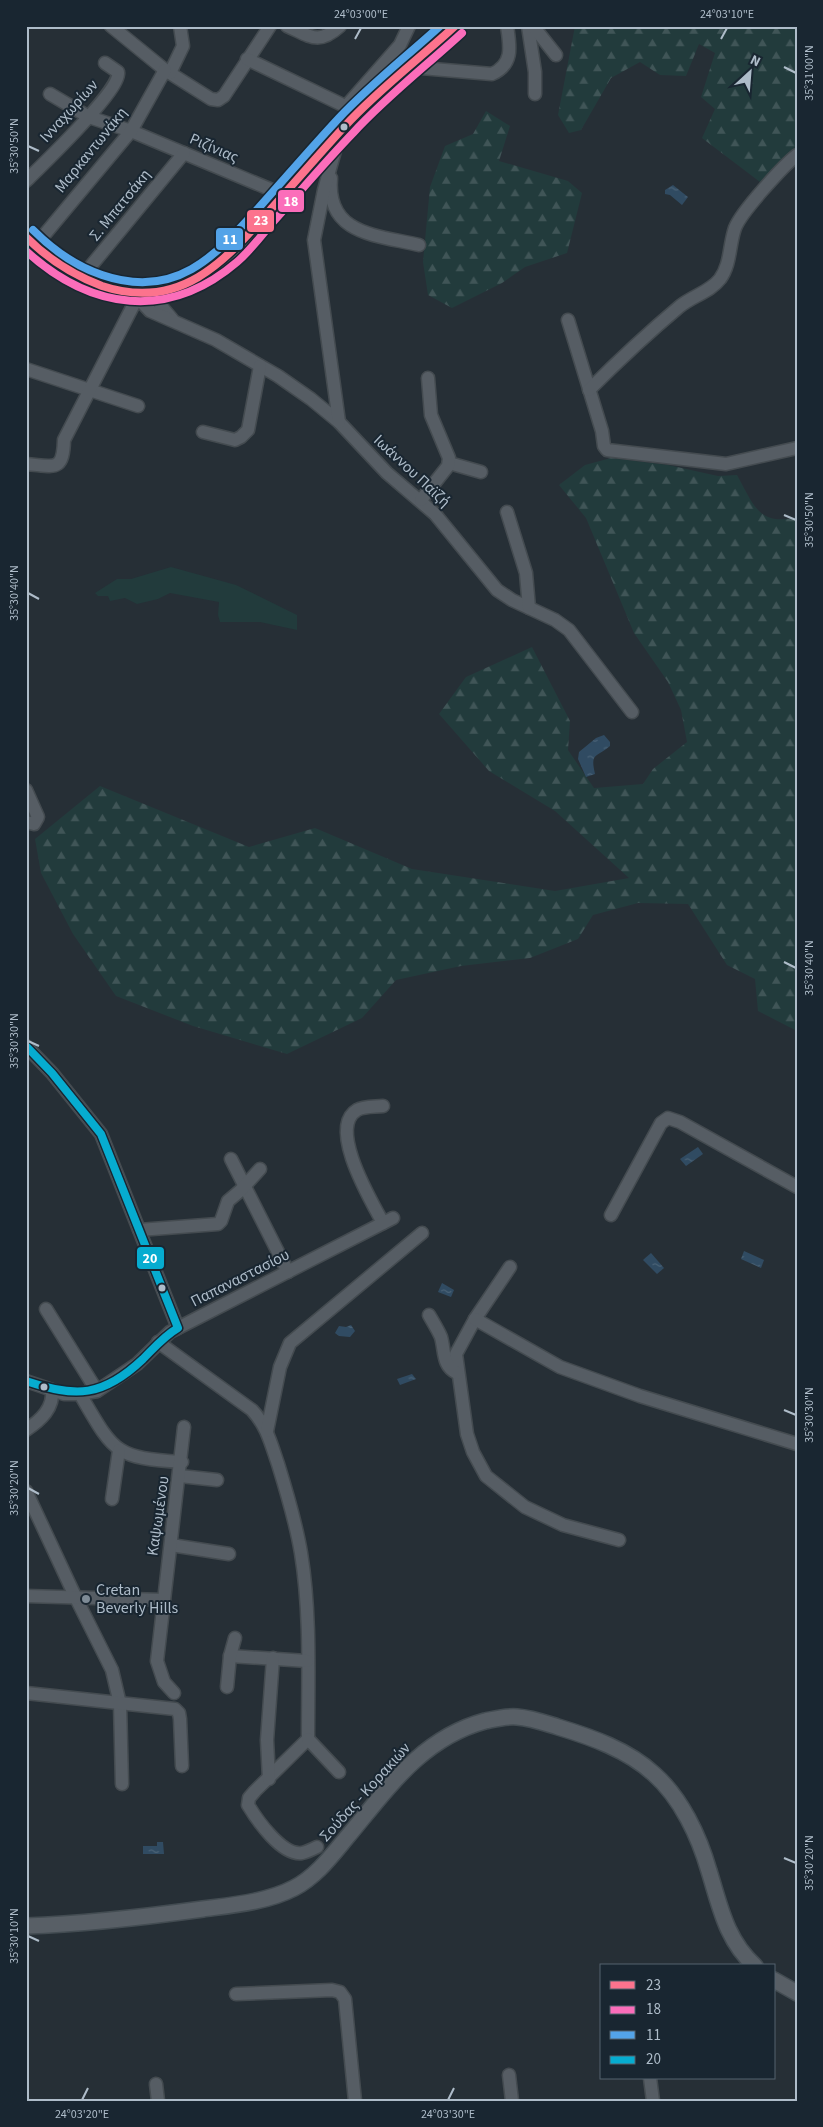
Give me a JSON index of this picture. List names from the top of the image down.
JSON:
{
  "streets": {
    "main road": ["Σούδας - Κορακιών"],
    "street": [
      "Ινναχωρίων",
      "Ριζίνιας",
      "Μαρκαντωνάκη",
      "Σ. Μπατσάκη",
      "Ιωάννου Παϊζή",
      "Παπαναστασίου",
      "Καψωμένου"
    ]
  },
  "crossings": [
    ["Ινναχωρίων", "Ριζίνιας"],
    ["Ριζίνιας", "Μαρκαντωνάκη"],
    ["Ριζίνιας", "Σ. Μπατσάκη"]
  ],
  "places": ["Cretan Beverly Hills"],
  "lines": [
    "transit line 23",
    "transit line 11",
    "transit line 18",
    "transit line 20"
  ],
  "legend": [
    "23",
    "18",
    "11",
    "20"
  ],
  "north": "top right",
  "coordinates": [
    "24°03'00\"E",
    "24°03'10\"E",
    "35°31'00\"N",
    "35°30'50\"N",
    "35°30'40\"N",
    "35°30'30\"N",
    "35°30'20\"N",
    "35°30'10\"N",
    "24°03'20\"E",
    "24°03'30\"E"
  ]
}
